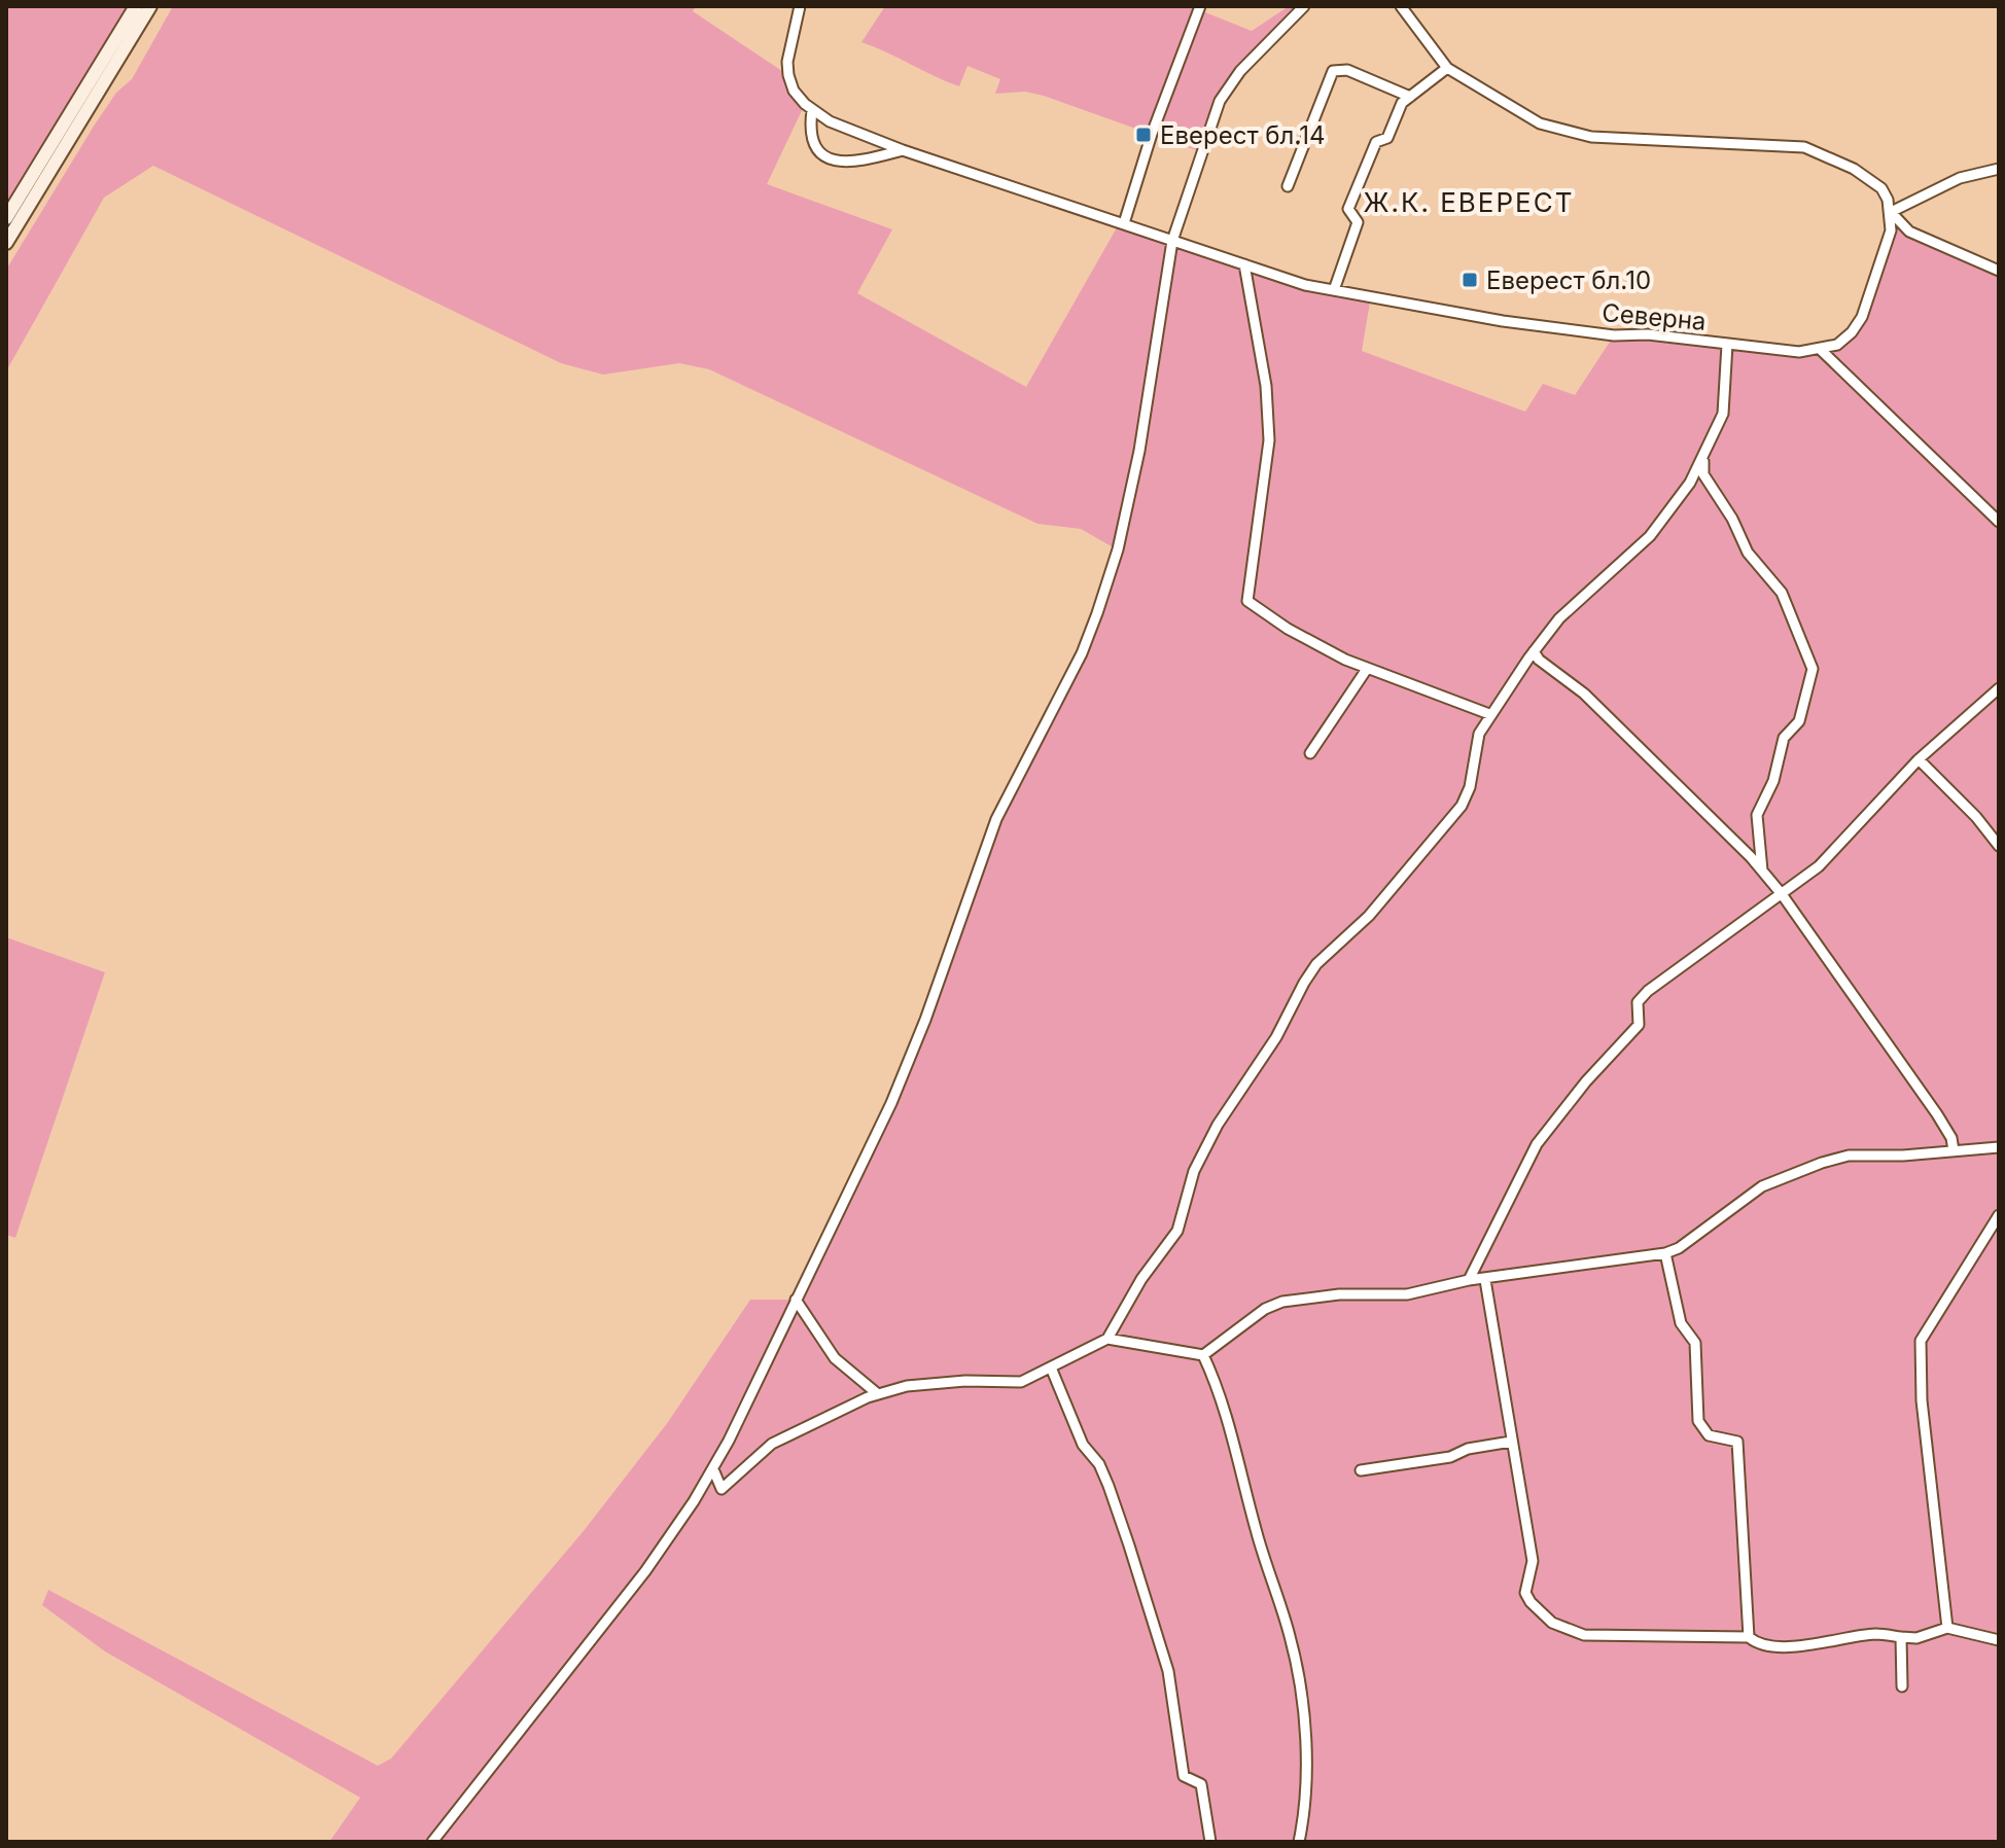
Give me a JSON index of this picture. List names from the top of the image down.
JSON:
{
  "streets": {
    "street": ["Северна"]
  },
  "districts": ["Ж.К. ЕВЕРЕСТ"],
  "places": {
    "transit": ["Еверест бл.14", "Еверест бл.10"]
  }
}
